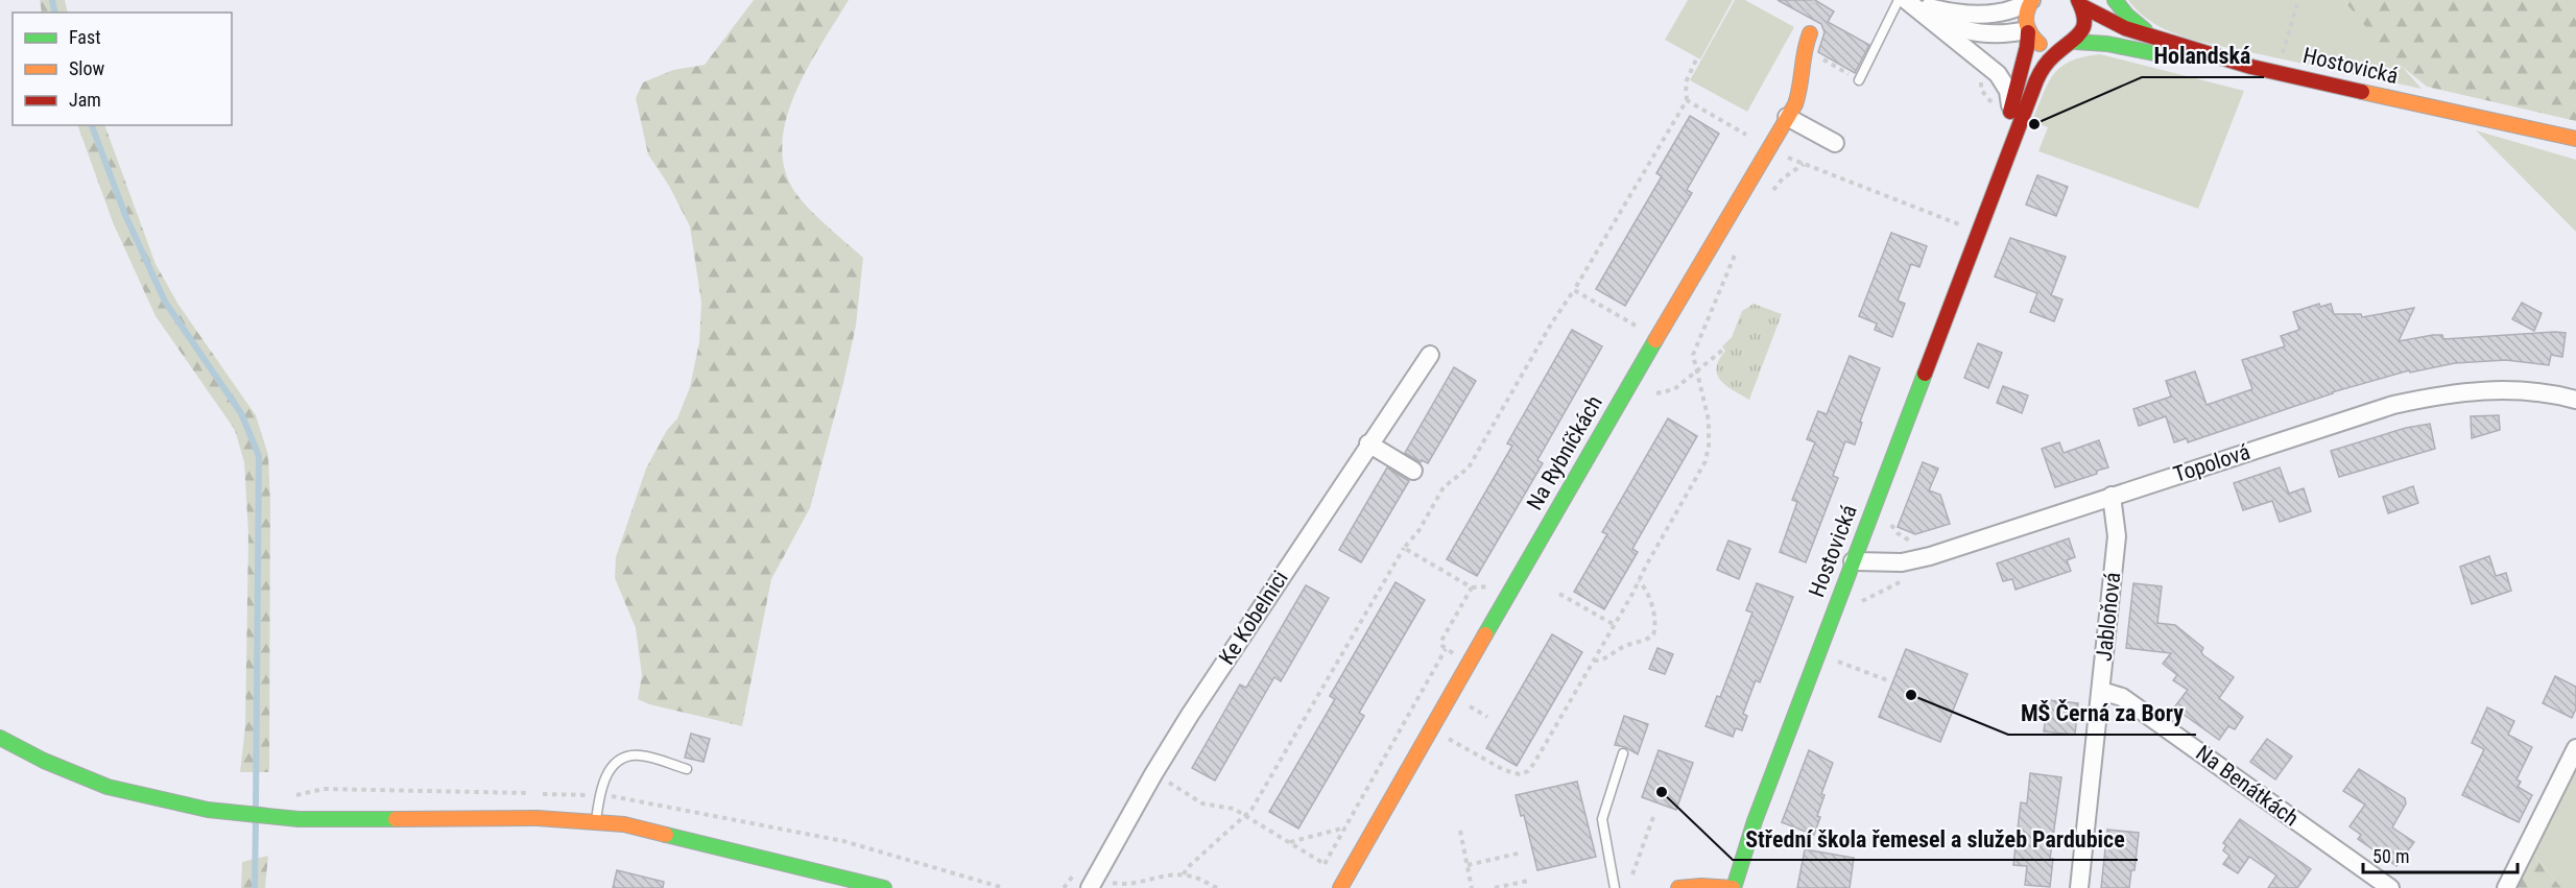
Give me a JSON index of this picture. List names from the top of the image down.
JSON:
{
  "streets": {
    "street": [
      "Hostovická",
      "Na Rybníčkách",
      "Topolová",
      "Jabloňová",
      "Ke Kobelnici",
      "Na Benátkách"
    ]
  },
  "crossings": [
    ["Hostovická", "Topolová"],
    ["Topolová", "Jabloňová"],
    ["Jabloňová", "Na Benátkách"]
  ],
  "places": ["Holandská", "MŠ Černá za Bory", "Střední škola řemesel a služeb Pardubice"],
  "legend": ["Fast", "Slow", "Jam"],
  "scale_bar": "50 m"
}
